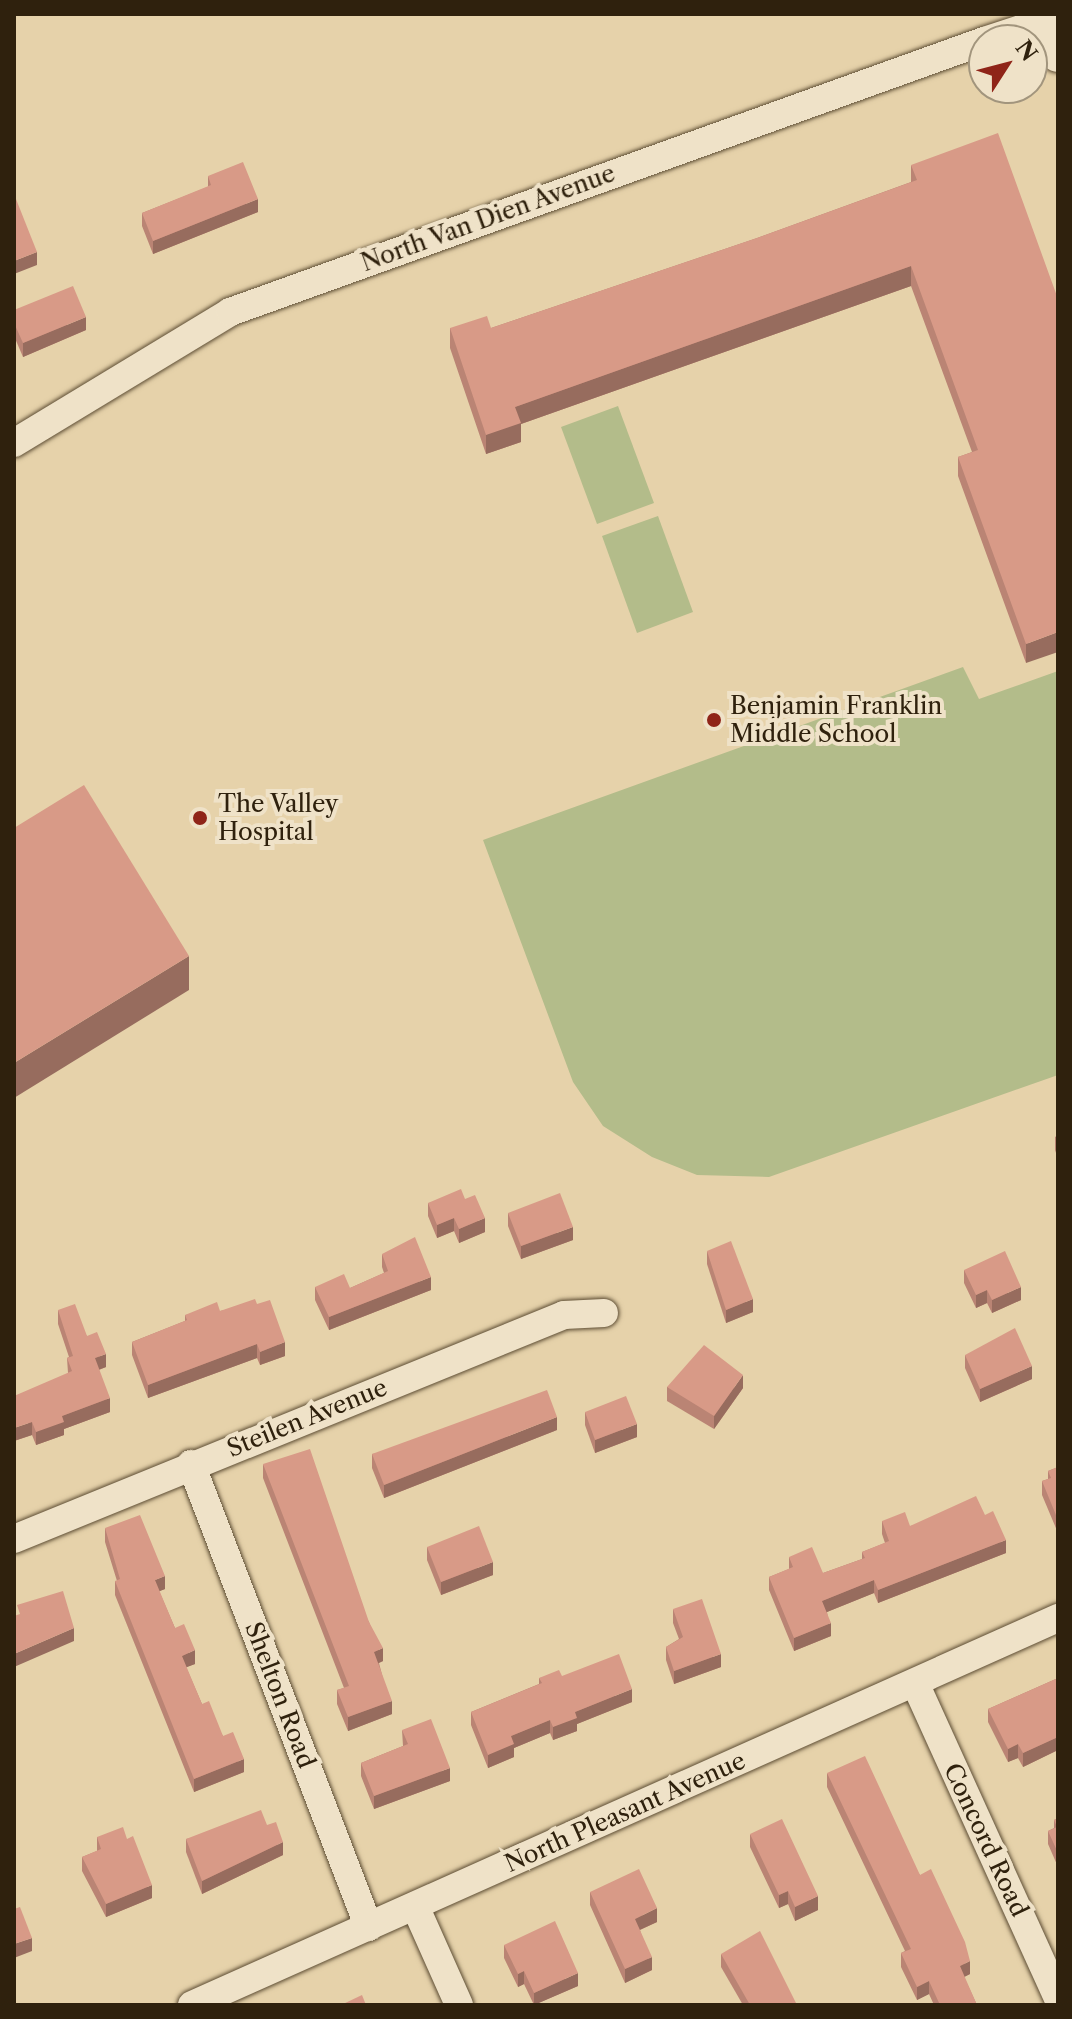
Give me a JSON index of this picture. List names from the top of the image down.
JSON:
{
  "streets": {
    "street": [
      "North Van Dien Avenue",
      "Steilen Avenue",
      "Shelton Road",
      "North Pleasant Avenue",
      "Concord Road"
    ]
  },
  "crossings": [
    ["Steilen Avenue", "Shelton Road"],
    ["Shelton Road", "North Pleasant Avenue"],
    ["North Pleasant Avenue", "Concord Road"]
  ],
  "places": ["Benjamin Franklin Middle School", "The Valley Hospital"],
  "north": "top right"
}
